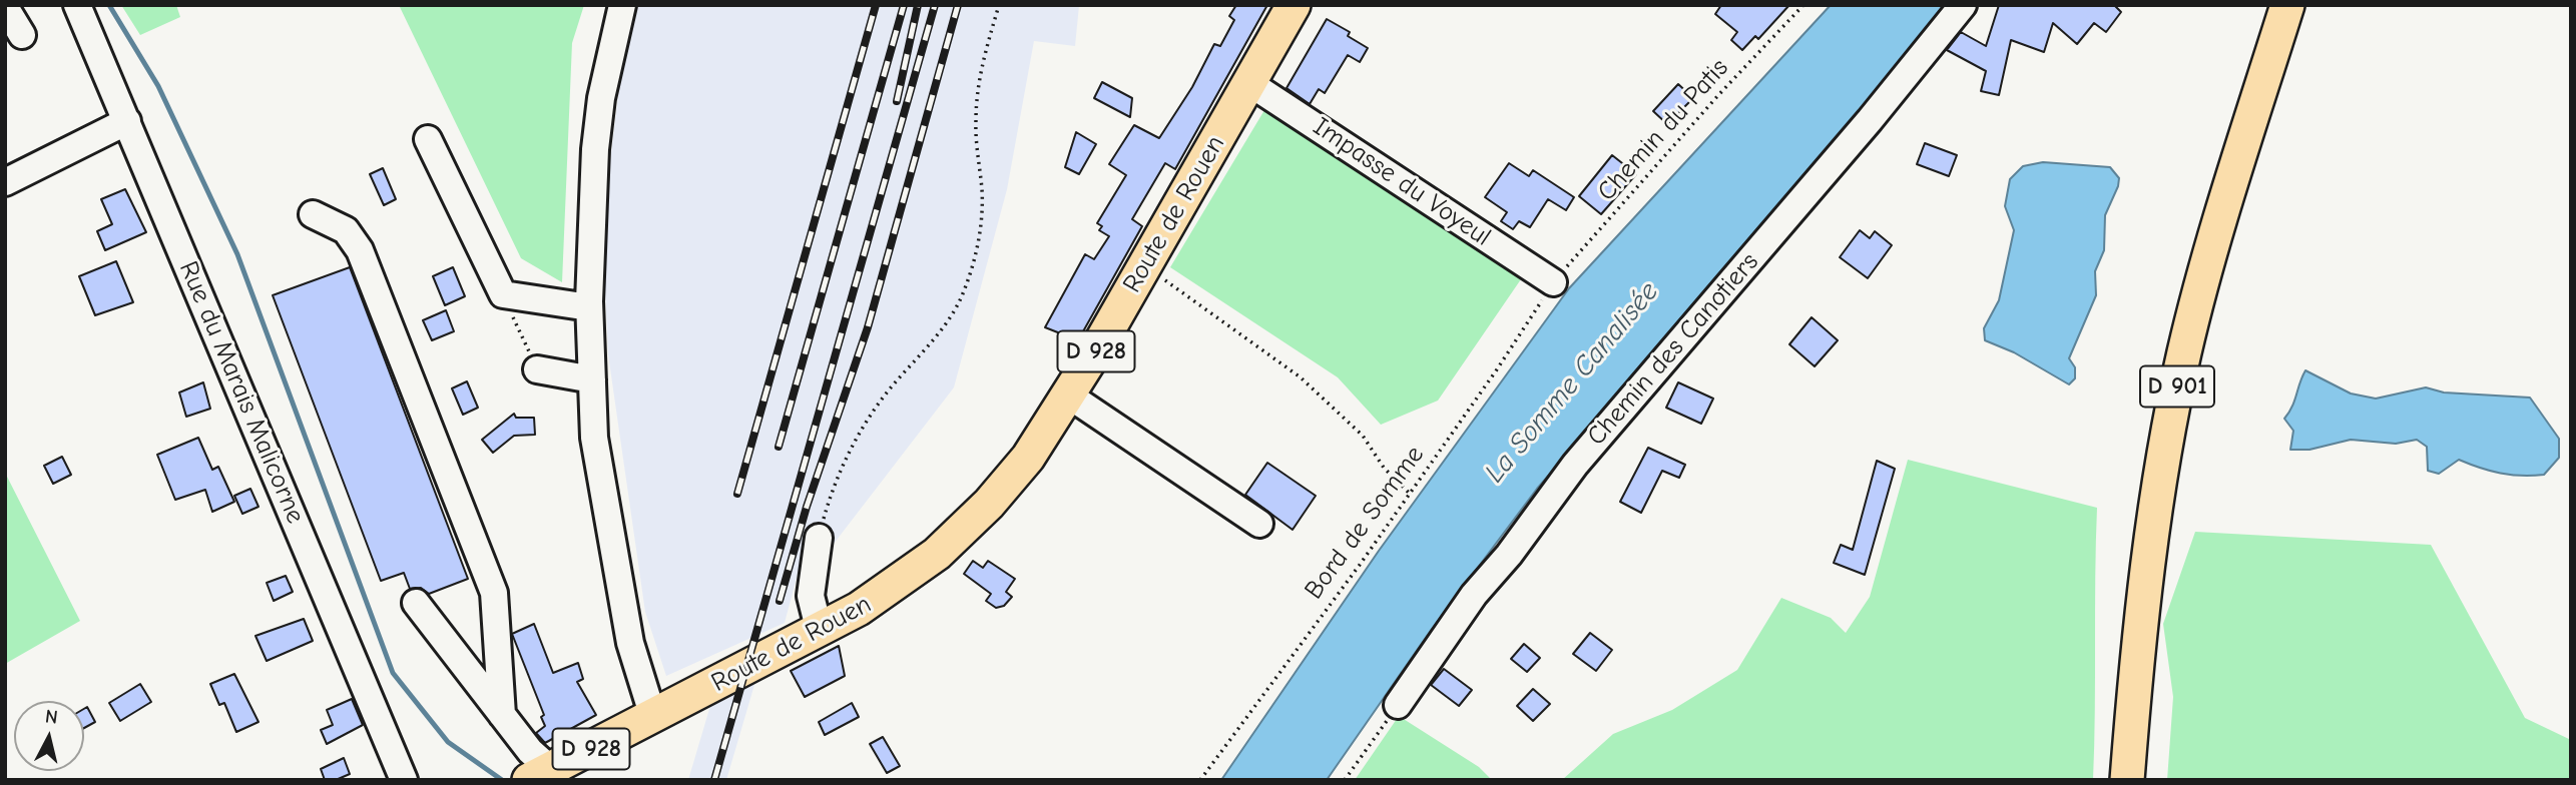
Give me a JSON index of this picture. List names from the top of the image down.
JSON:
{
  "streets": {
    "main road": ["Route de Rouen", "D 928", "D 901"],
    "street": ["Impasse du Voyeul", "Chemin des Canotiers", "Rue du Marais Malicorne"],
    "path": ["Chemin du Patis", "Bord de Somme"]
  },
  "crossings": [
    ["Chemin du Patis", "Impasse du Voyeul"],
    ["Chemin du Patis", "Bord de Somme"],
    ["Impasse du Voyeul", "Route de Rouen"],
    ["Impasse du Voyeul", "Bord de Somme"]
  ],
  "water": ["La Somme Canalisée"],
  "north": "top"
}
